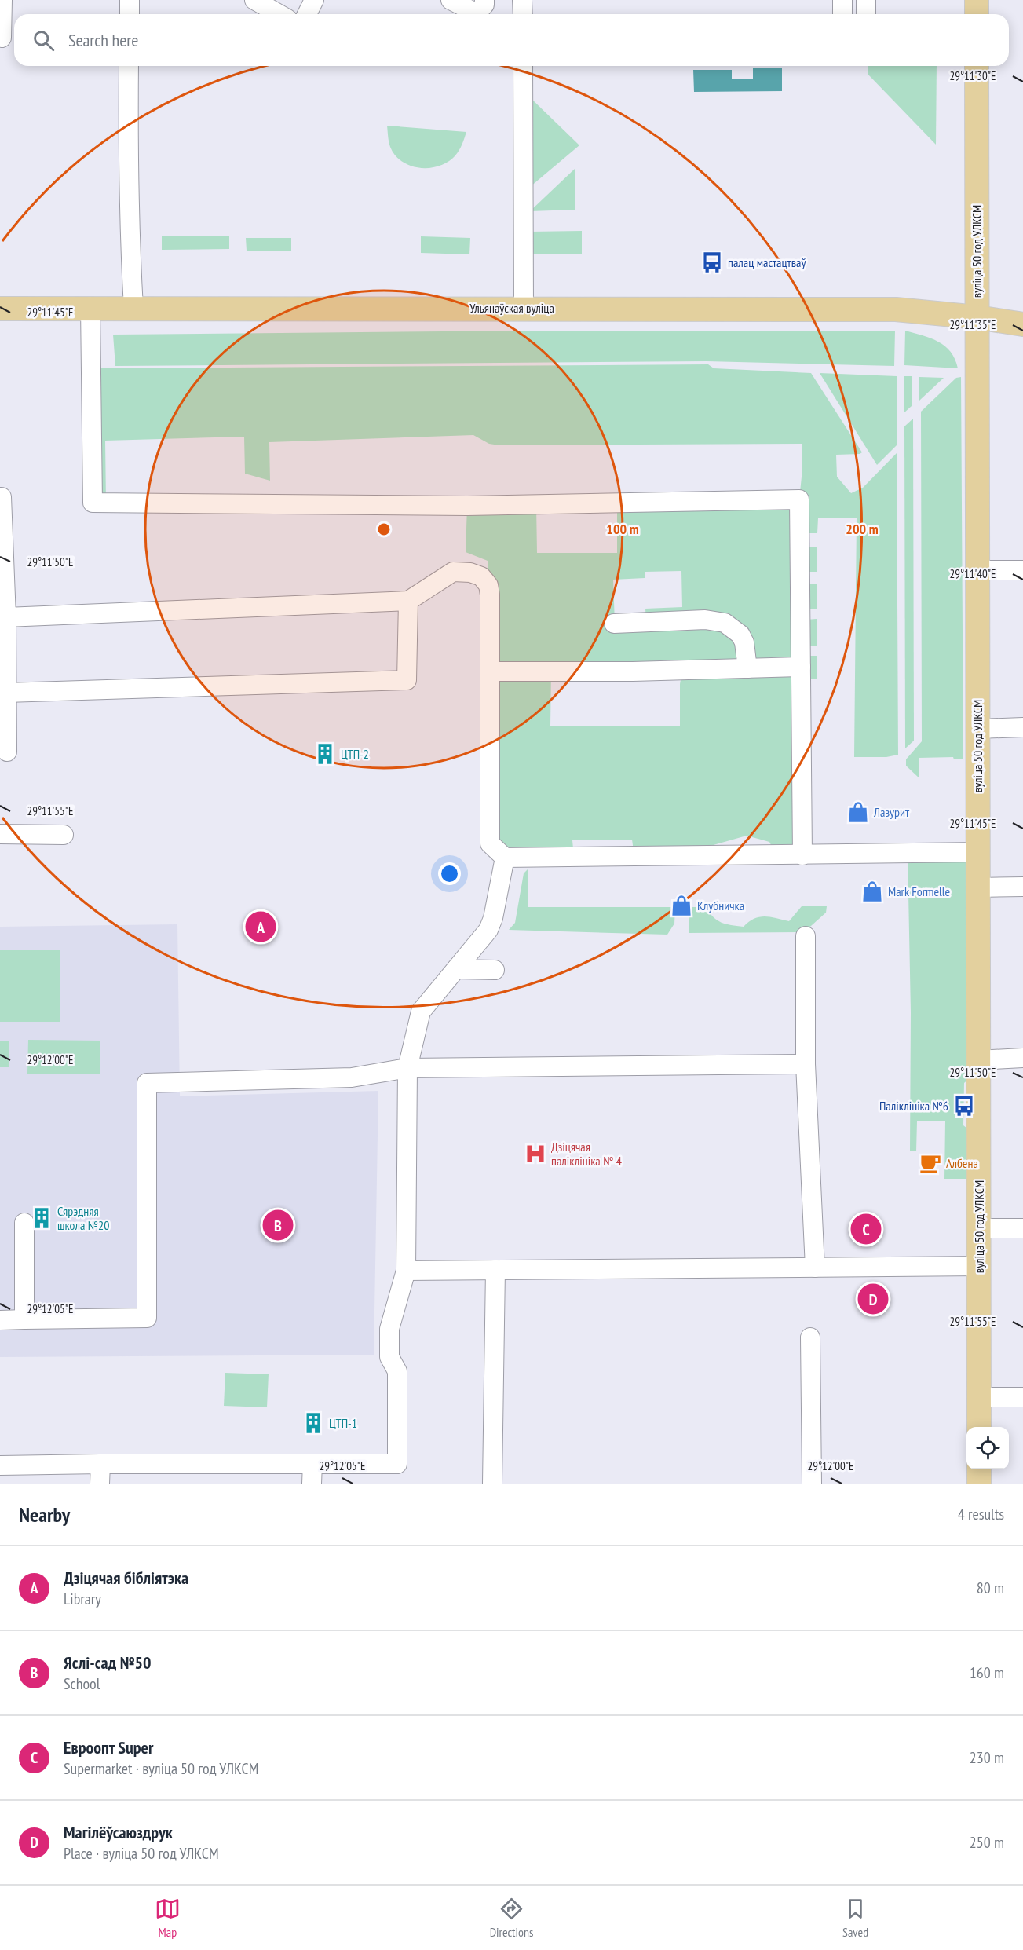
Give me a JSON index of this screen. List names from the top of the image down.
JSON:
{
  "streets": {
    "main road": ["вуліца 50 год УЛКСМ", "Ульянаўская вуліца"]
  },
  "crossings": [
    ["вуліца 50 год УЛКСМ", "Ульянаўская вуліца"]
  ],
  "places": {
    "bus stop": ["палац мастацтваў", "Паліклініка №6"],
    "building": ["ЦТП-2", "Сярэдняя школа №20", "ЦТП-1"],
    "shop": ["Лазурит", "Mark Formelle", "Клубничка"],
    "hospital": ["Дзіцячая паліклініка № 4"],
    "cafe": ["Албена"]
  },
  "page": {
    "search": "Search here",
    "pins": [
      "A",
      "B",
      "C",
      "D"
    ],
    "heading": ["Nearby", "4 results"],
    "list": [
      {
        "mark": "A",
        "name": "Дзіцячая бібліятэка",
        "note": "Library",
        "value": "80 m"
      },
      {
        "mark": "B",
        "name": "Яслі-сад №50",
        "note": "School",
        "value": "160 m"
      },
      {
        "mark": "C",
        "name": "Евроопт Super",
        "note": "Supermarket · вуліца 50 год УЛКСМ",
        "value": "230 m"
      },
      {
        "mark": "D",
        "name": "Магілёўсаюздрук",
        "note": "Place · вуліца 50 год УЛКСМ",
        "value": "250 m"
      }
    ],
    "nav": ["Map", "Directions", "Saved"]
  },
  "coordinates": [
    "29°11'30\"E",
    "29°11'45\"E",
    "29°11'35\"E",
    "29°11'50\"E",
    "29°11'40\"E",
    "29°11'55\"E",
    "29°12'00\"E",
    "29°12'05\"E"
  ],
  "rings": ["100 m", "200 m"]
}
